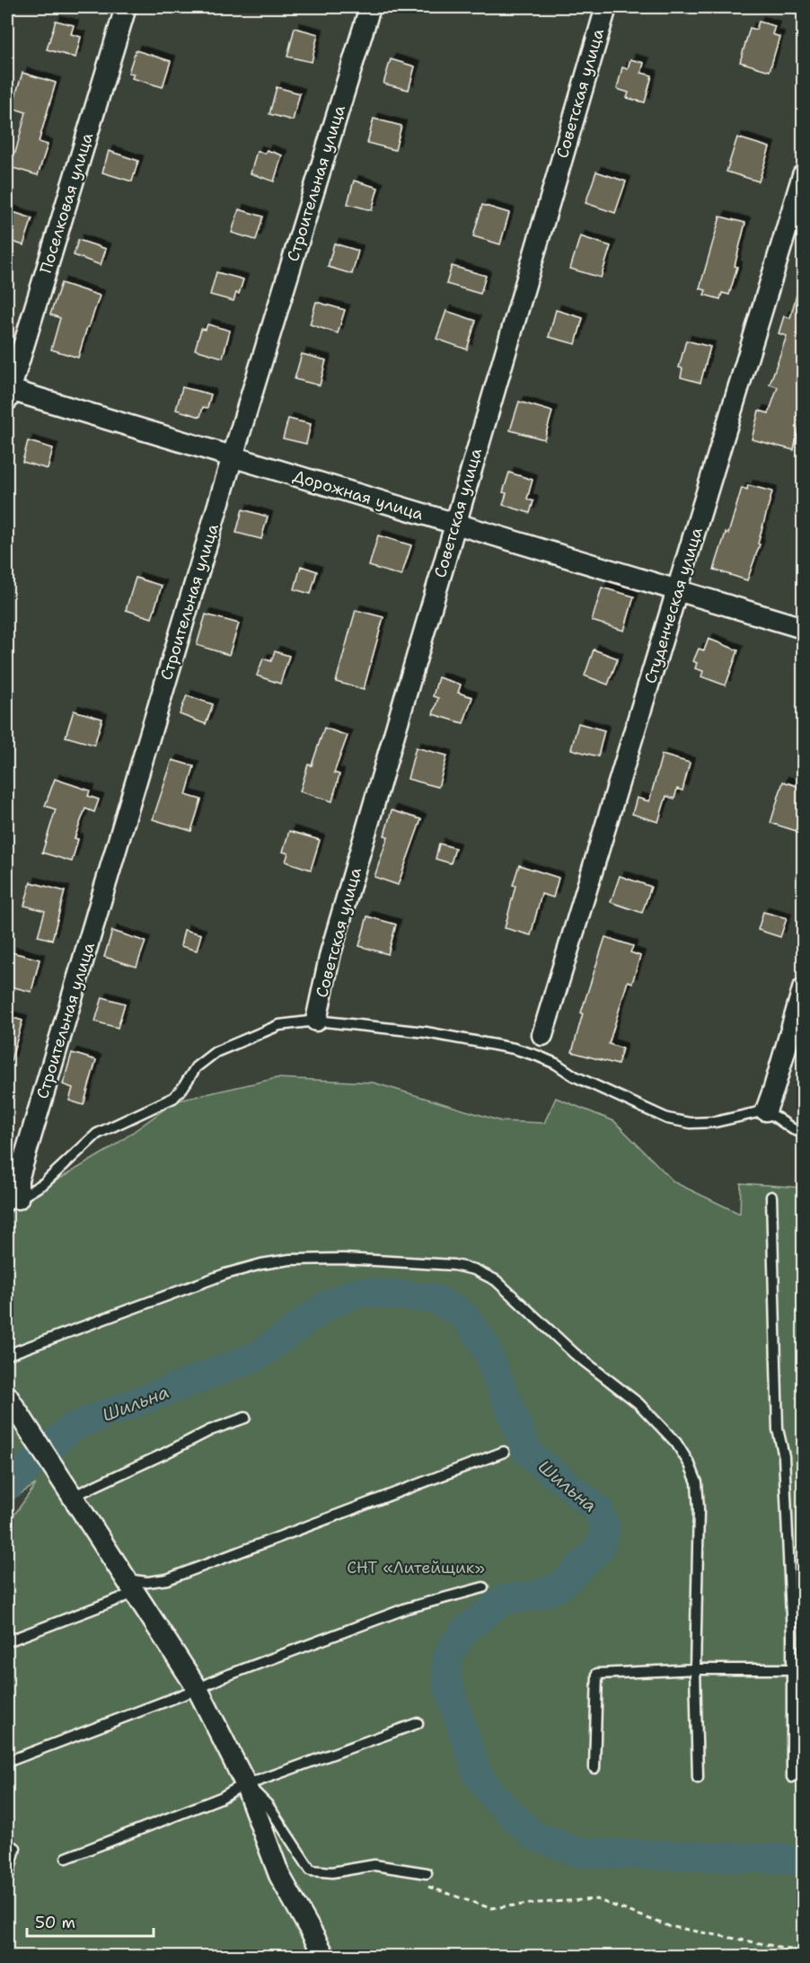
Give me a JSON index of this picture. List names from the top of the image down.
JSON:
{
  "streets": {
    "street": [
      "Советская улица",
      "Строительная улица",
      "Поселковая улица",
      "Дорожная улица",
      "Студенческая улица"
    ]
  },
  "crossings": [
    ["Советская улица", "Дорожная улица"],
    ["Строительная улица", "Дорожная улица"],
    ["Поселковая улица", "Дорожная улица"],
    ["Дорожная улица", "Студенческая улица"]
  ],
  "water": ["Шильна"],
  "parks": ["СНТ «Литейщик»"],
  "scale_bar": "50 m"
}
